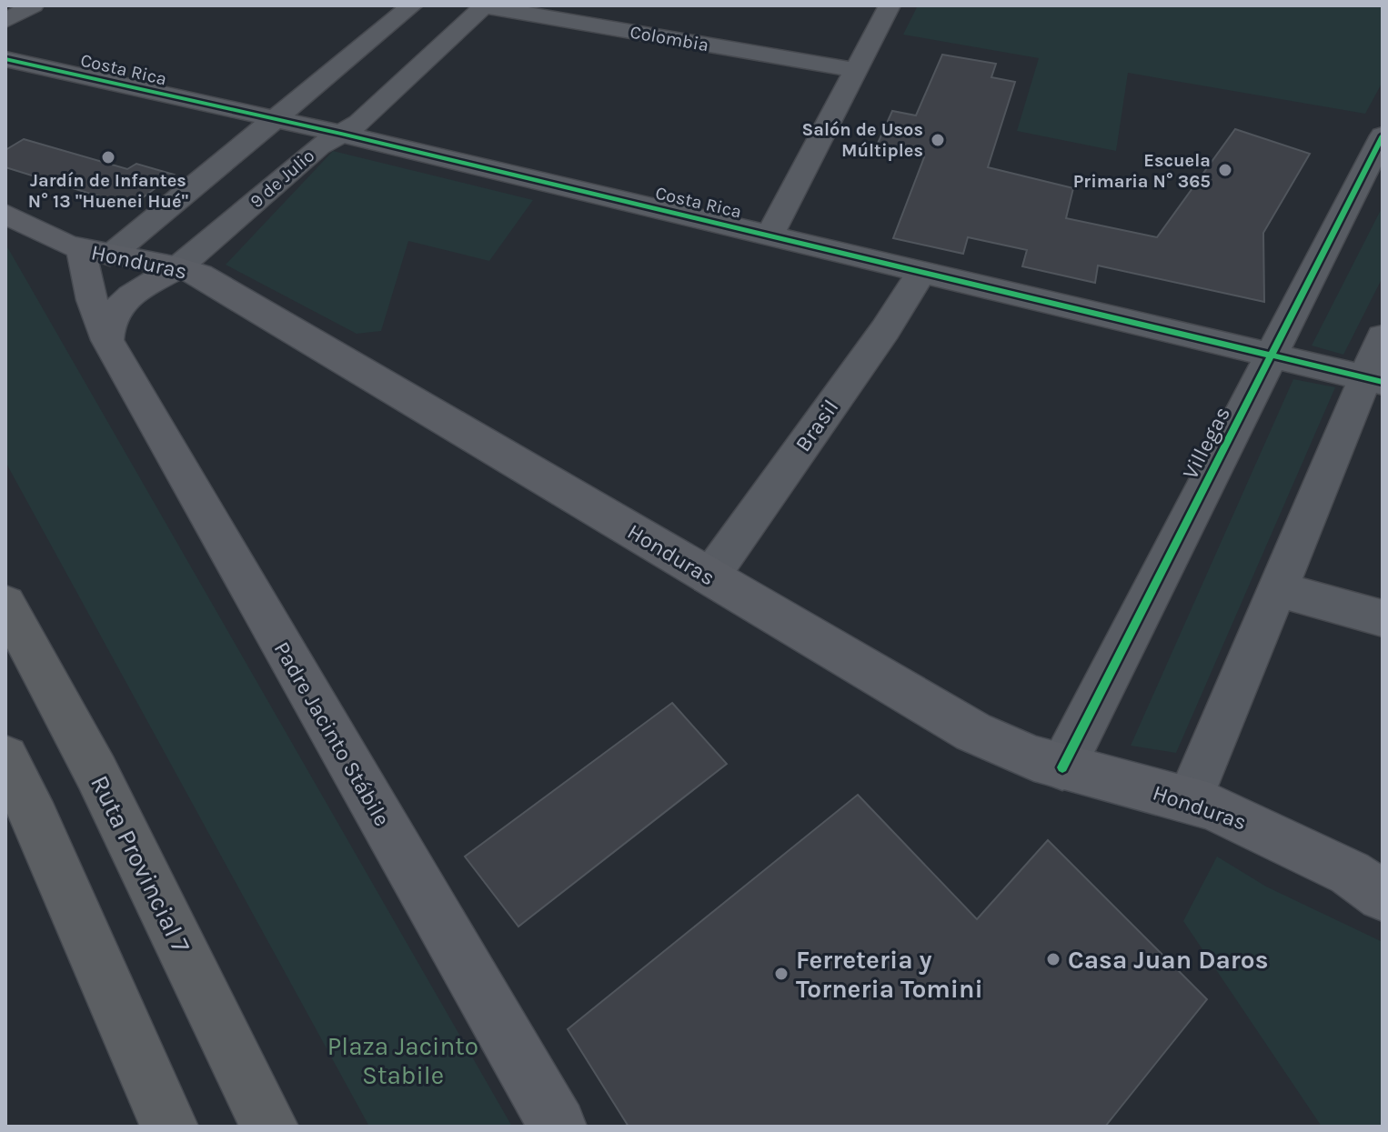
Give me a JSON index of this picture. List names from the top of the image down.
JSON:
{
  "streets": {
    "highway": ["Ruta Provincial 7"],
    "main road": ["Honduras", "Padre Jacinto Stábile"],
    "street": [
      "Colombia",
      "Costa Rica",
      "9 de Julio",
      "Brasil",
      "Villegas"
    ]
  },
  "crossings": [
    ["Colombia", "9 de Julio"],
    ["Costa Rica", "9 de Julio"],
    ["Costa Rica", "Brasil"],
    ["Costa Rica", "Villegas"],
    ["9 de Julio", "Honduras"],
    ["Honduras", "Brasil"],
    ["Honduras", "Villegas"],
    ["Honduras", "Padre Jacinto Stábile"]
  ],
  "parks": ["Plaza Jacinto Stabile"],
  "places": [
    "Salón de Usos Múltiples",
    "Jardín de Infantes N° 13 \"Huenei Hué\"",
    "Escuela Primaria N° 365",
    "Casa Juan Daros",
    "Ferreteria y Torneria Tomini"
  ]
}
